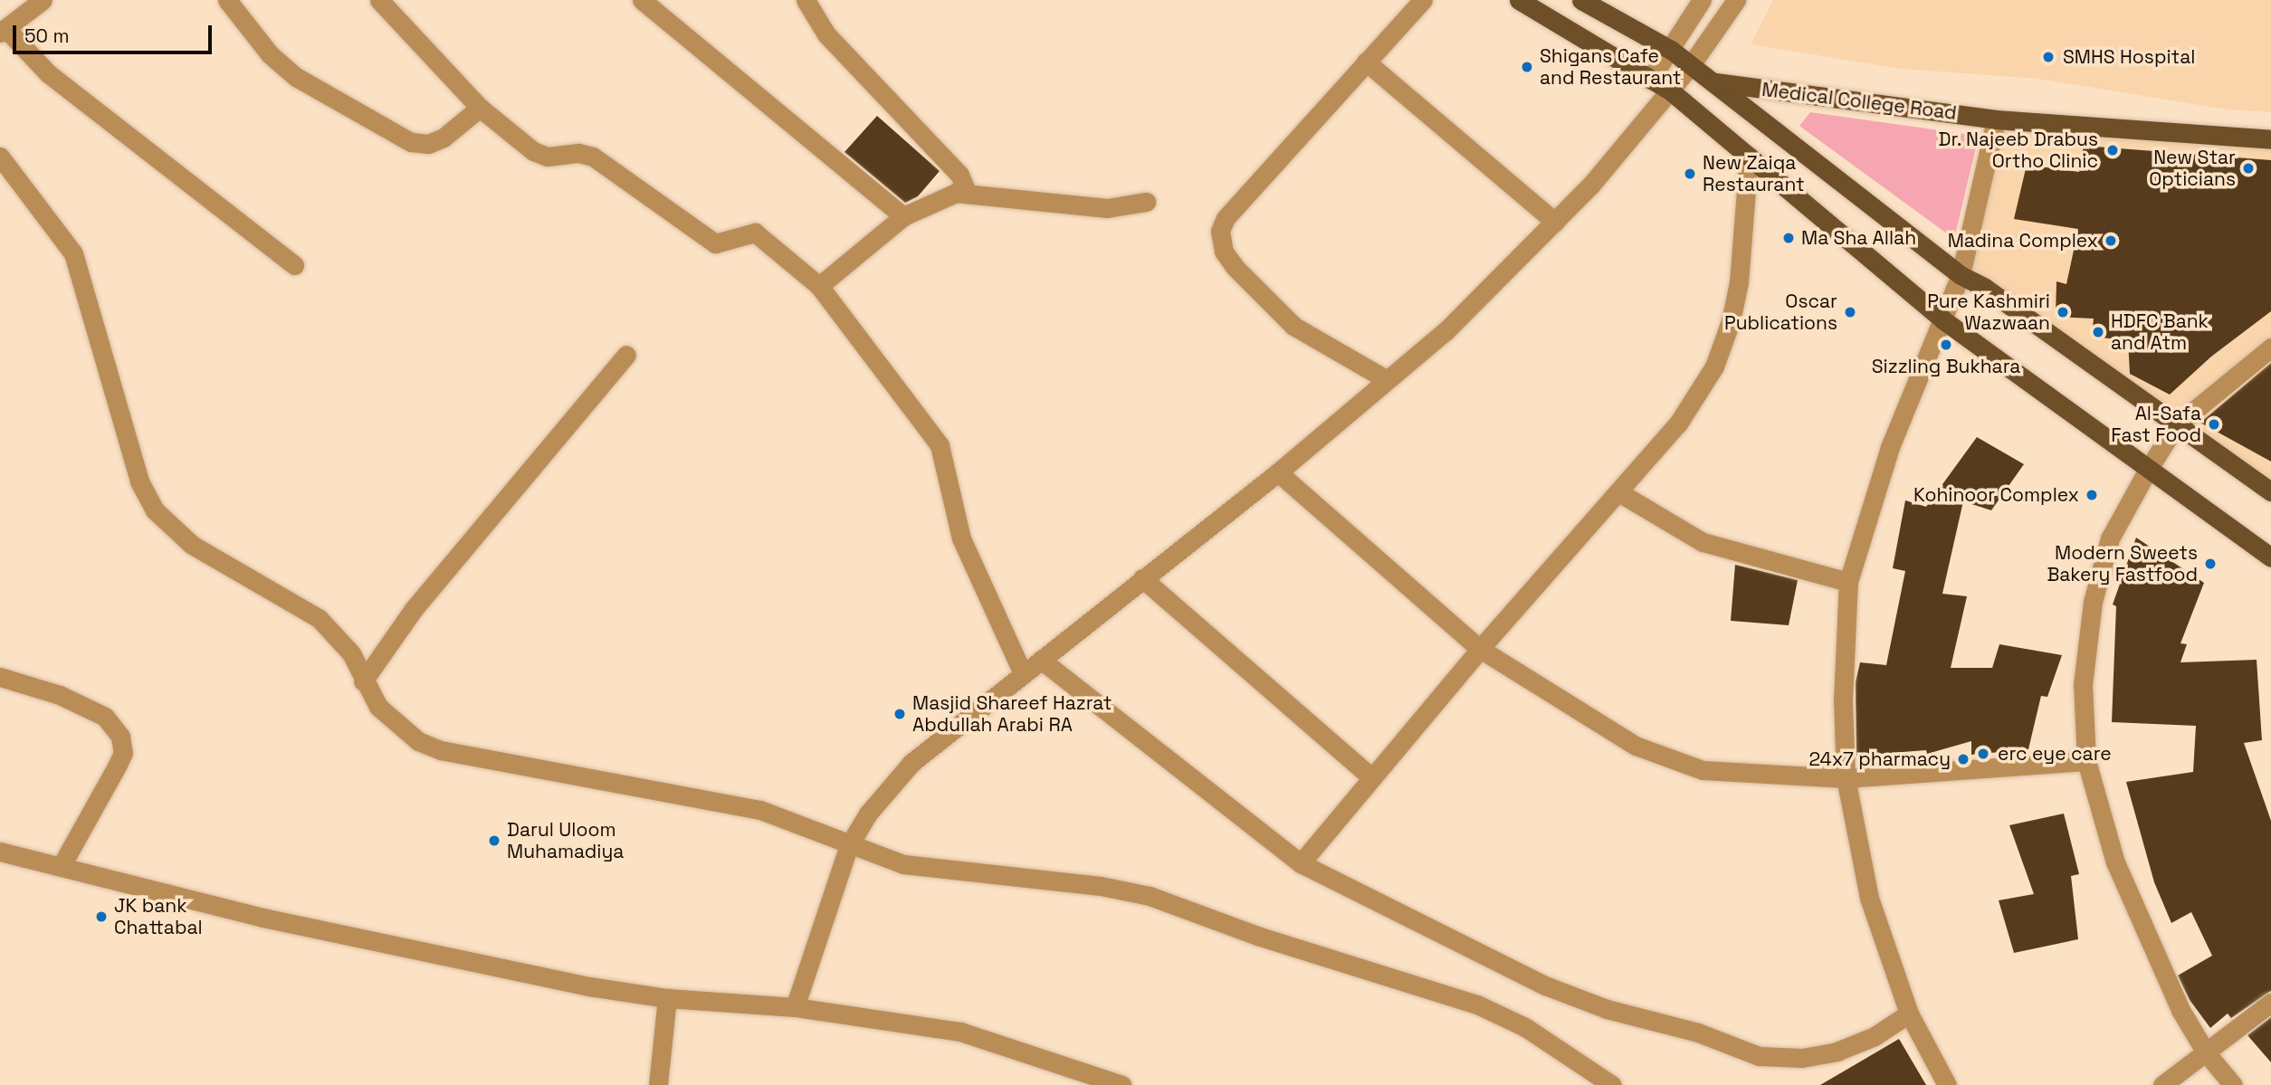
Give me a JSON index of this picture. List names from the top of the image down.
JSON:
{
  "streets": {
    "main road": ["Medical College Road"]
  },
  "places": [
    "SMHS Hospital",
    "Shigans Cafe and Restaurant",
    "Dr. Najeeb Drabus Ortho Clinic",
    "New Star Opticians",
    "New Zaiqa Restaurant",
    "Ma Sha Allah",
    "Madina Complex",
    "Oscar Publications",
    "Pure Kashmiri Wazwaan",
    "HDFC Bank and Atm",
    "Sizzling Bukhara",
    "Al-Safa Fast Food",
    "Kohinoor Complex",
    "Modern Sweets Bakery Fastfood",
    "Masjid Shareef Hazrat Abdullah Arabi RA",
    "erc eye care",
    "24x7 pharmacy",
    "Darul Uloom Muhamadiya",
    "JK bank Chattabal"
  ],
  "scale_bar": "50 m"
}
